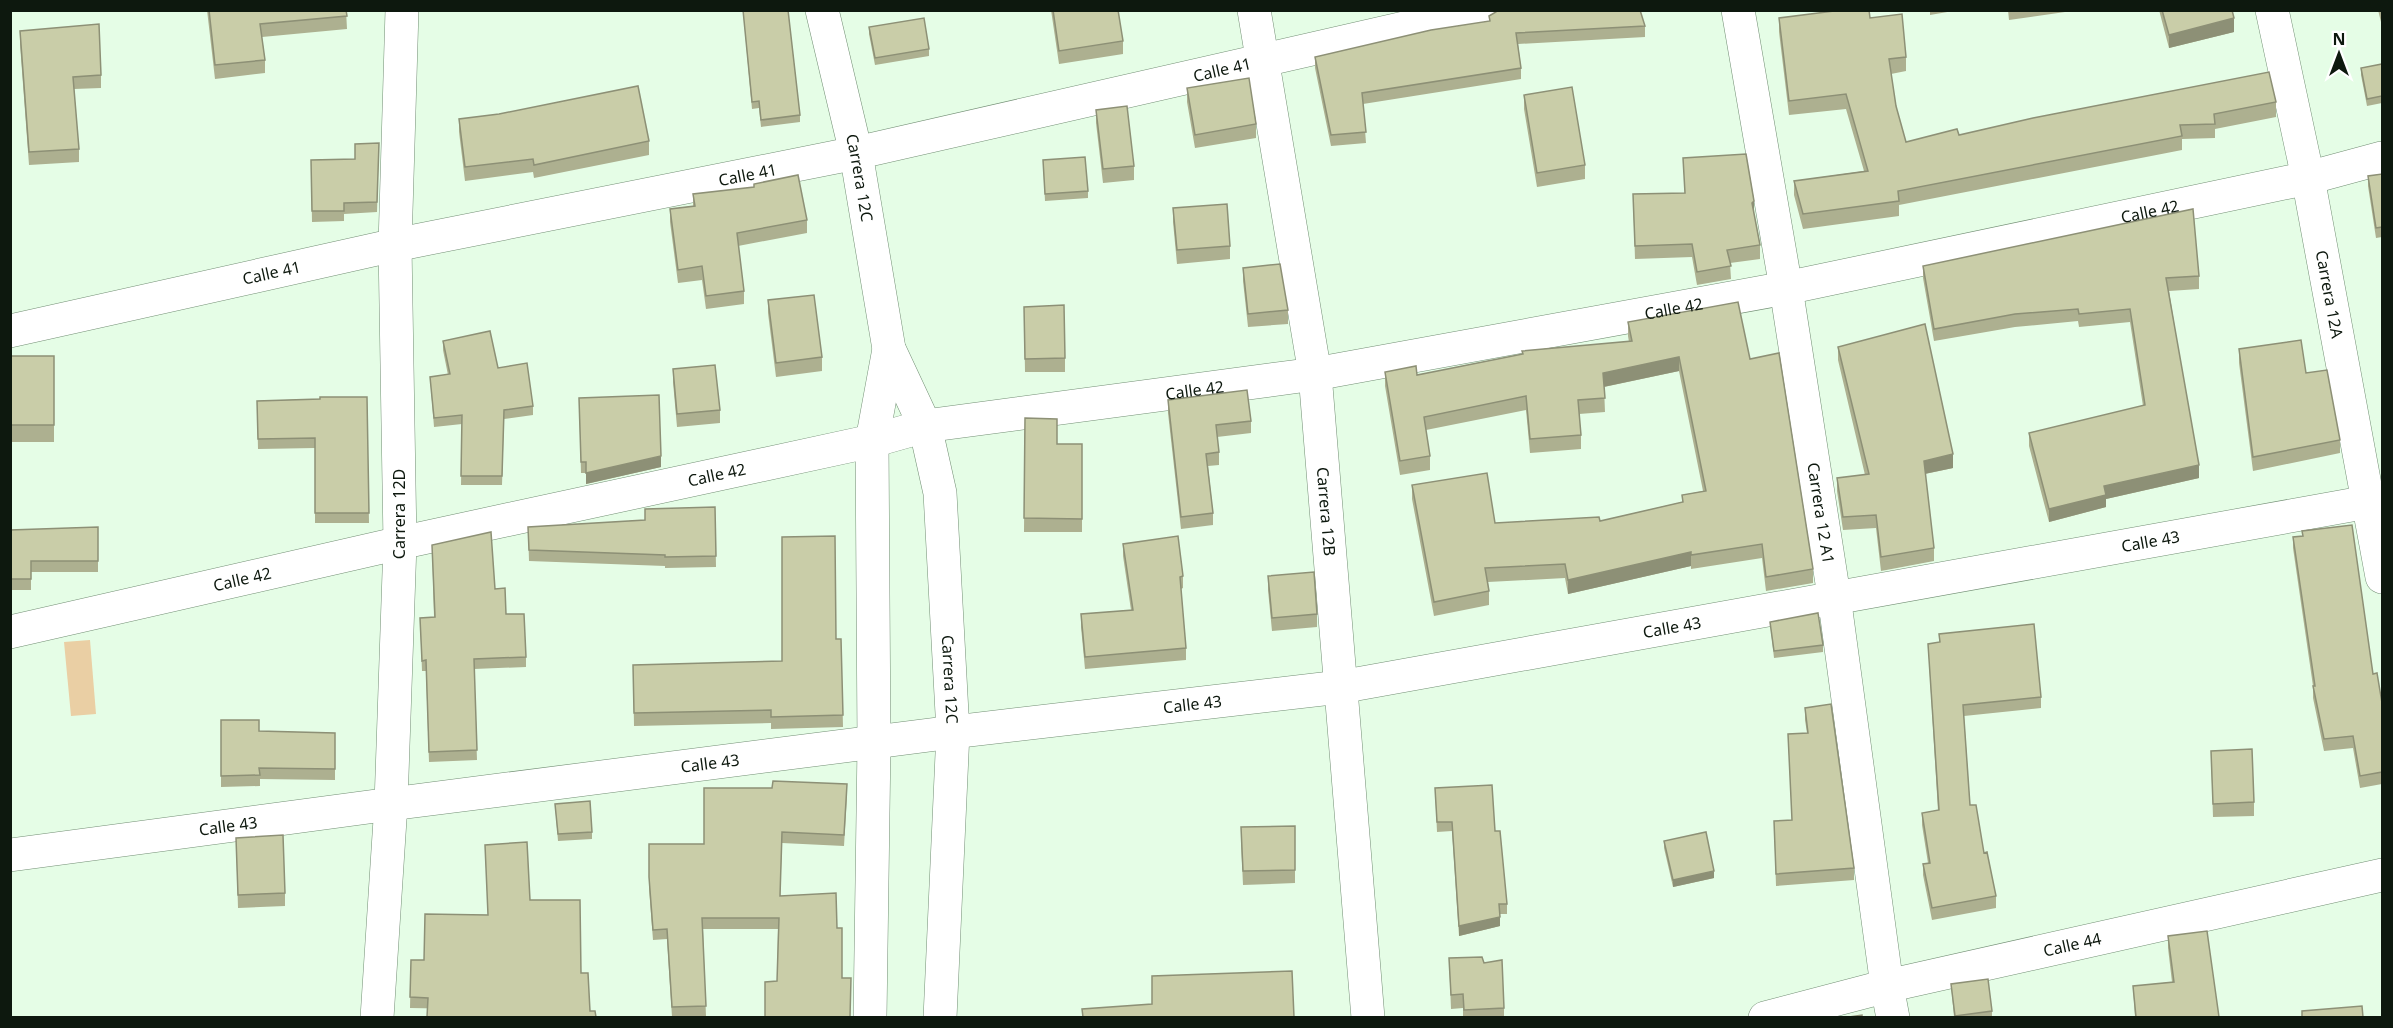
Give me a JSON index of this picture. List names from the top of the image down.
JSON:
{
  "streets": {
    "street": [
      "Calle 41",
      "Carrera 12C",
      "Calle 42",
      "Carrera 12A",
      "Carrera 12B",
      "Carrera 12 A1",
      "Carrera 12D",
      "Calle 43",
      "Calle 44"
    ]
  },
  "crossings": [
    ["Calle 41", "Carrera 12C"],
    ["Calle 41", "Carrera 12B"],
    ["Calle 41", "Carrera 12D"],
    ["Carrera 12C", "Calle 42"],
    ["Carrera 12C", "Calle 43"],
    ["Calle 42", "Carrera 12A"],
    ["Calle 42", "Carrera 12B"],
    ["Calle 42", "Carrera 12 A1"],
    ["Calle 42", "Carrera 12D"],
    ["Carrera 12A", "Calle 43"],
    ["Carrera 12B", "Calle 43"],
    ["Carrera 12 A1", "Calle 43"],
    ["Carrera 12 A1", "Calle 44"],
    ["Carrera 12D", "Calle 43"]
  ],
  "north": "top"
}
